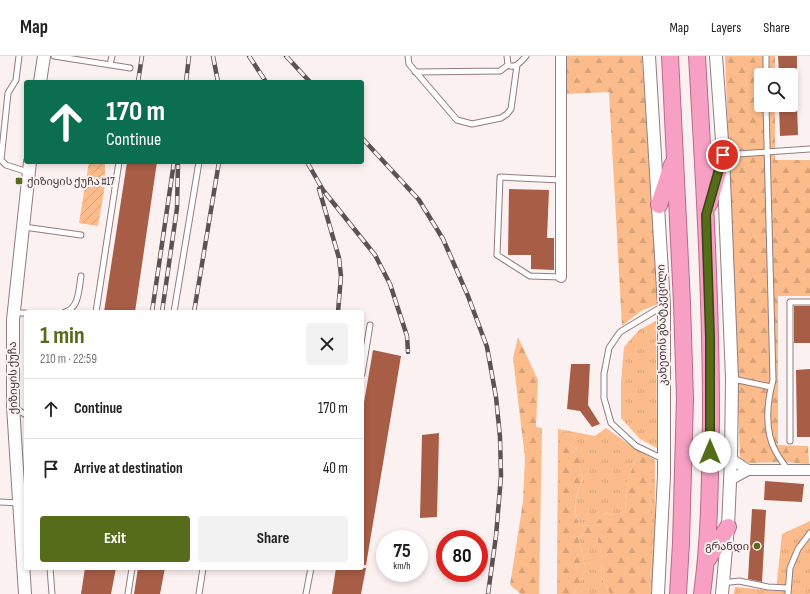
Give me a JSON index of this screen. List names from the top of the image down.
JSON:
{
  "streets": {
    "highway": ["კახეთის გზატკეცილი"],
    "street": ["ქიზიყის ქუჩა"]
  },
  "places": {
    "transit": ["ქიზიყის ქუჩა #17"],
    "other": ["გრანდი"]
  },
  "page": {
    "header": "Map",
    "nav": ["Map", "Layers", "Share"],
    "turn": ["170 m", "Continue"],
    "heading": ["1 min", "210 m · 22:59"],
    "list": [
      {
        "name": "Continue",
        "value": "170 m"
      },
      {
        "name": "Arrive at destination",
        "value": "40 m"
      }
    ],
    "buttons": ["Exit", "Share"],
    "speed": "75 km/h",
    "limit": "80"
  }
}
